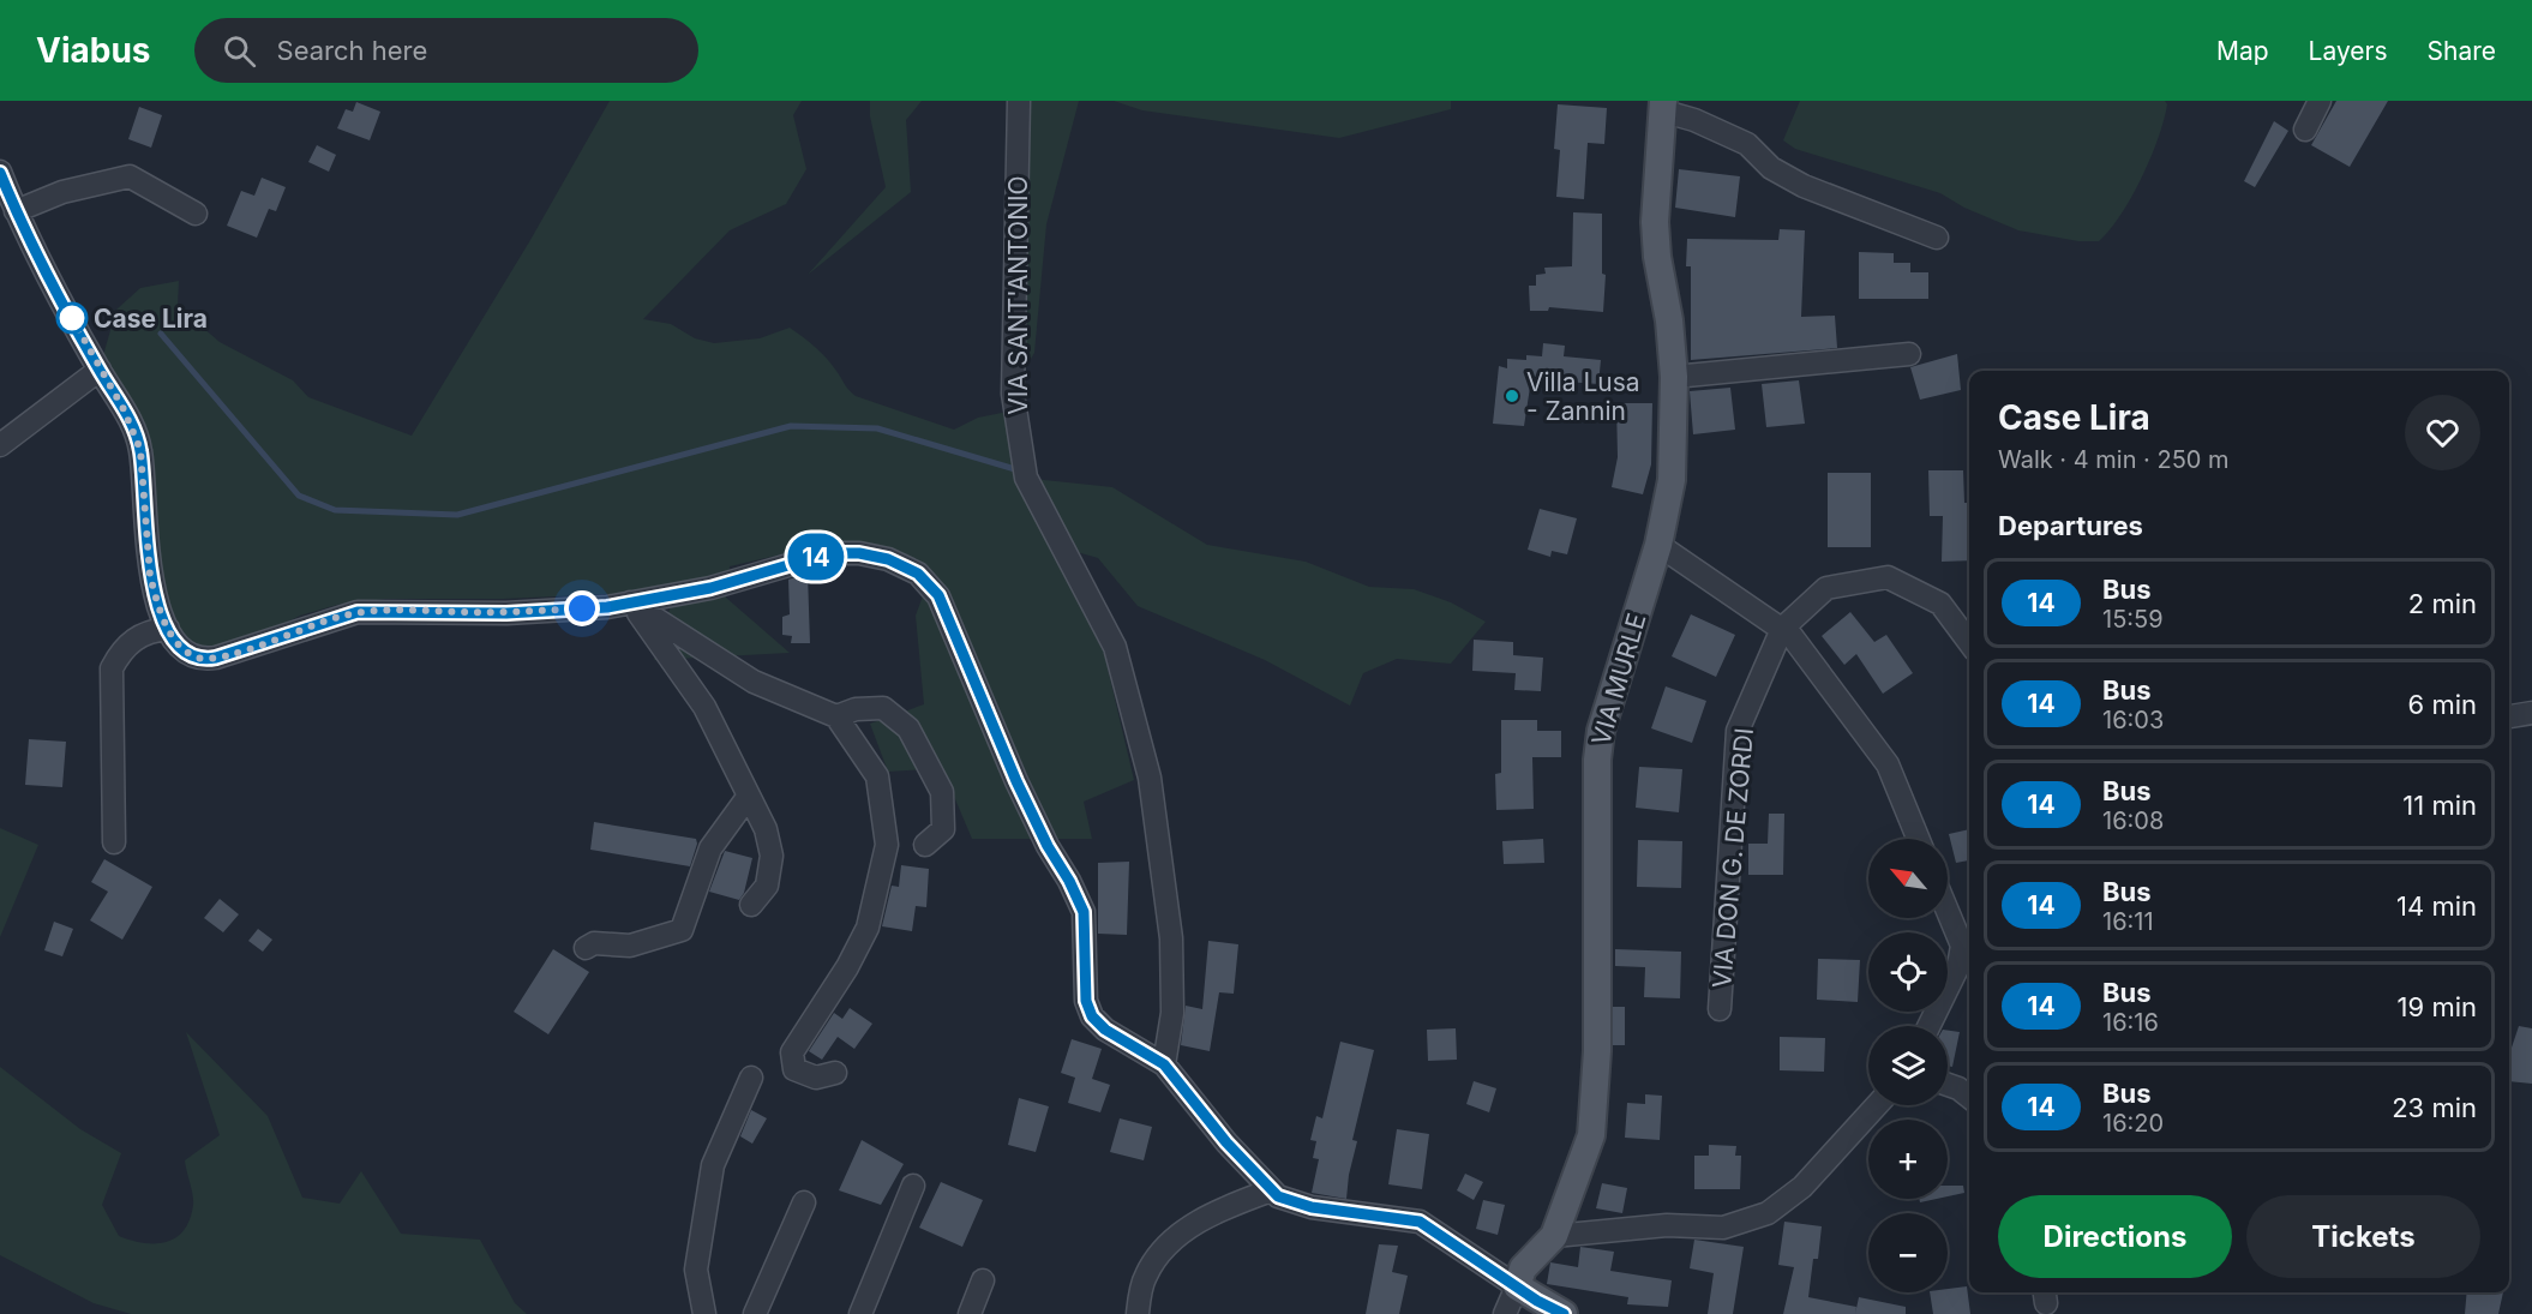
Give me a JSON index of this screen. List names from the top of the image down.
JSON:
{
  "streets": {
    "main road": ["VIA MURLE"],
    "street": ["VIA SANT'ANTONIO", "VIA DON G. DE ZORDI"]
  },
  "places": ["Case Lira", "Villa Lusa - Zannin"],
  "lines": ["bus line 14"],
  "north": "top left",
  "page": {
    "header": "Viabus",
    "search": "Search here",
    "nav": ["Map", "Layers", "Share"],
    "on_map": "14",
    "heading": [
      ["Case Lira", "Walk · 4 min · 250 m"],
      "Departures"
    ],
    "list": [
      {
        "mark": "14",
        "name": "Bus",
        "note": "15:59",
        "value": "2 min"
      },
      {
        "mark": "14",
        "name": "Bus",
        "note": "16:03",
        "value": "6 min"
      },
      {
        "mark": "14",
        "name": "Bus",
        "note": "16:08",
        "value": "11 min"
      },
      {
        "mark": "14",
        "name": "Bus",
        "note": "16:11",
        "value": "14 min"
      },
      {
        "mark": "14",
        "name": "Bus",
        "note": "16:16",
        "value": "19 min"
      },
      {
        "mark": "14",
        "name": "Bus",
        "note": "16:20",
        "value": "23 min"
      }
    ],
    "map_buttons": ["+", "−"],
    "buttons": ["Directions", "Tickets"]
  }
}
